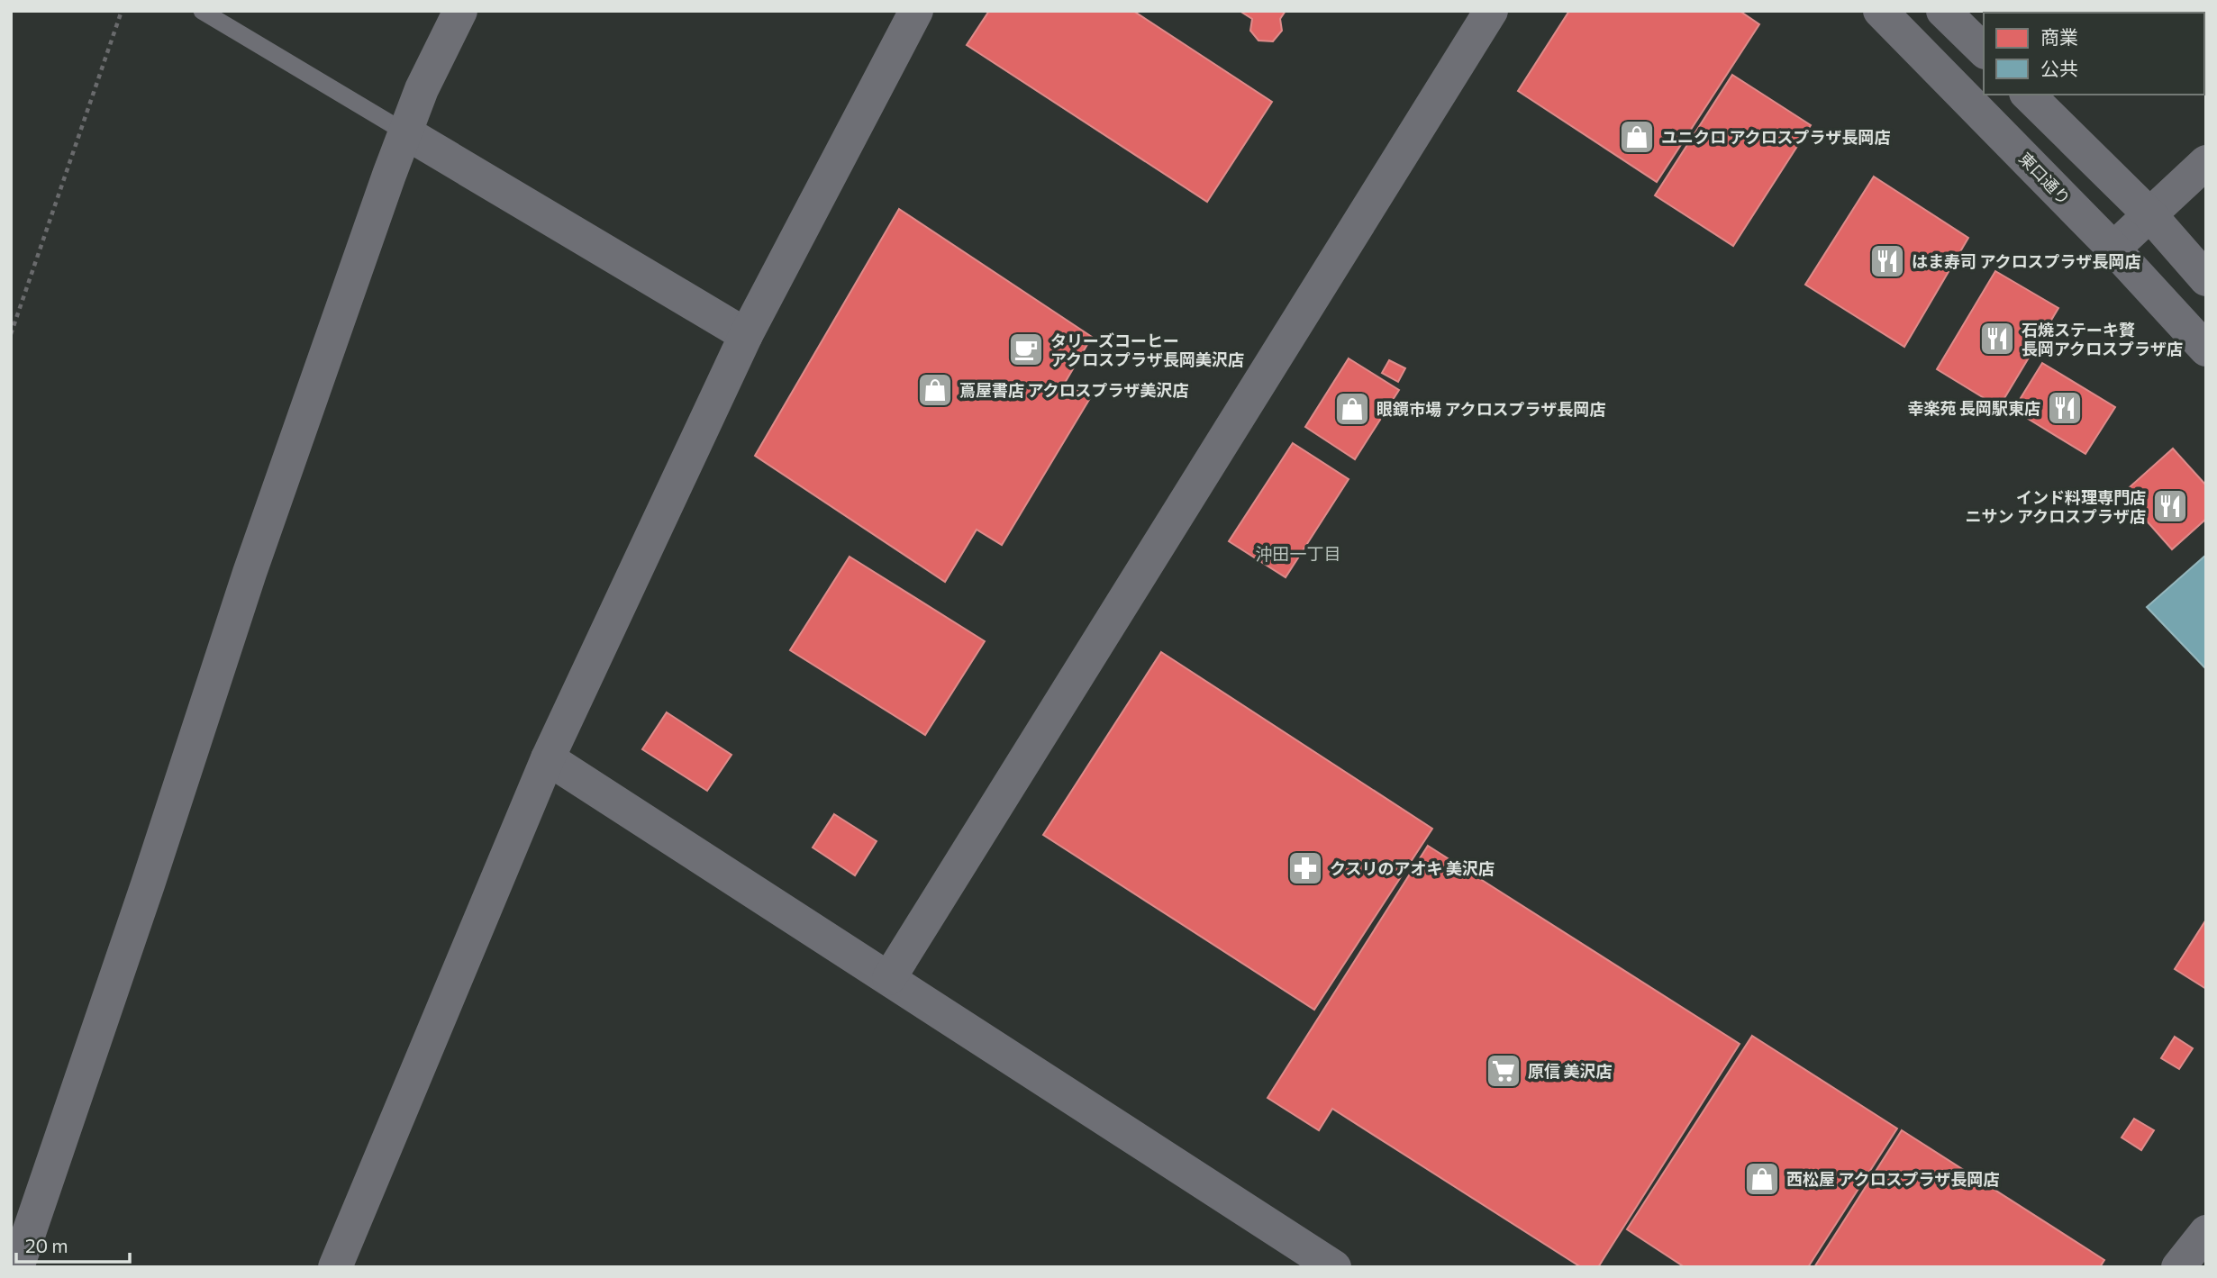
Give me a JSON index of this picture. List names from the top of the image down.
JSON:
{
  "streets": {
    "street": ["東口通り"]
  },
  "districts": ["沖田一丁目"],
  "places": {
    "shop": [
      "ユニクロ アクロスプラザ長岡店",
      "蔦屋書店 アクロスプラザ美沢店",
      "眼鏡市場 アクロスプラザ長岡店",
      "西松屋 アクロスプラザ長岡店"
    ],
    "restaurant": [
      "はま寿司 アクロスプラザ長岡店",
      "石焼ステーキ贅 長岡アクロスプラザ店",
      "幸楽苑 長岡駅東店",
      "インド料理専門店 ニサン アクロスプラザ店"
    ],
    "cafe": ["タリーズコーヒー アクロスプラザ長岡美沢店"],
    "pharmacy": ["クスリのアオキ 美沢店"],
    "supermarket": ["原信 美沢店"]
  },
  "legend": ["商業", "公共"],
  "scale_bar": "20 m"
}
